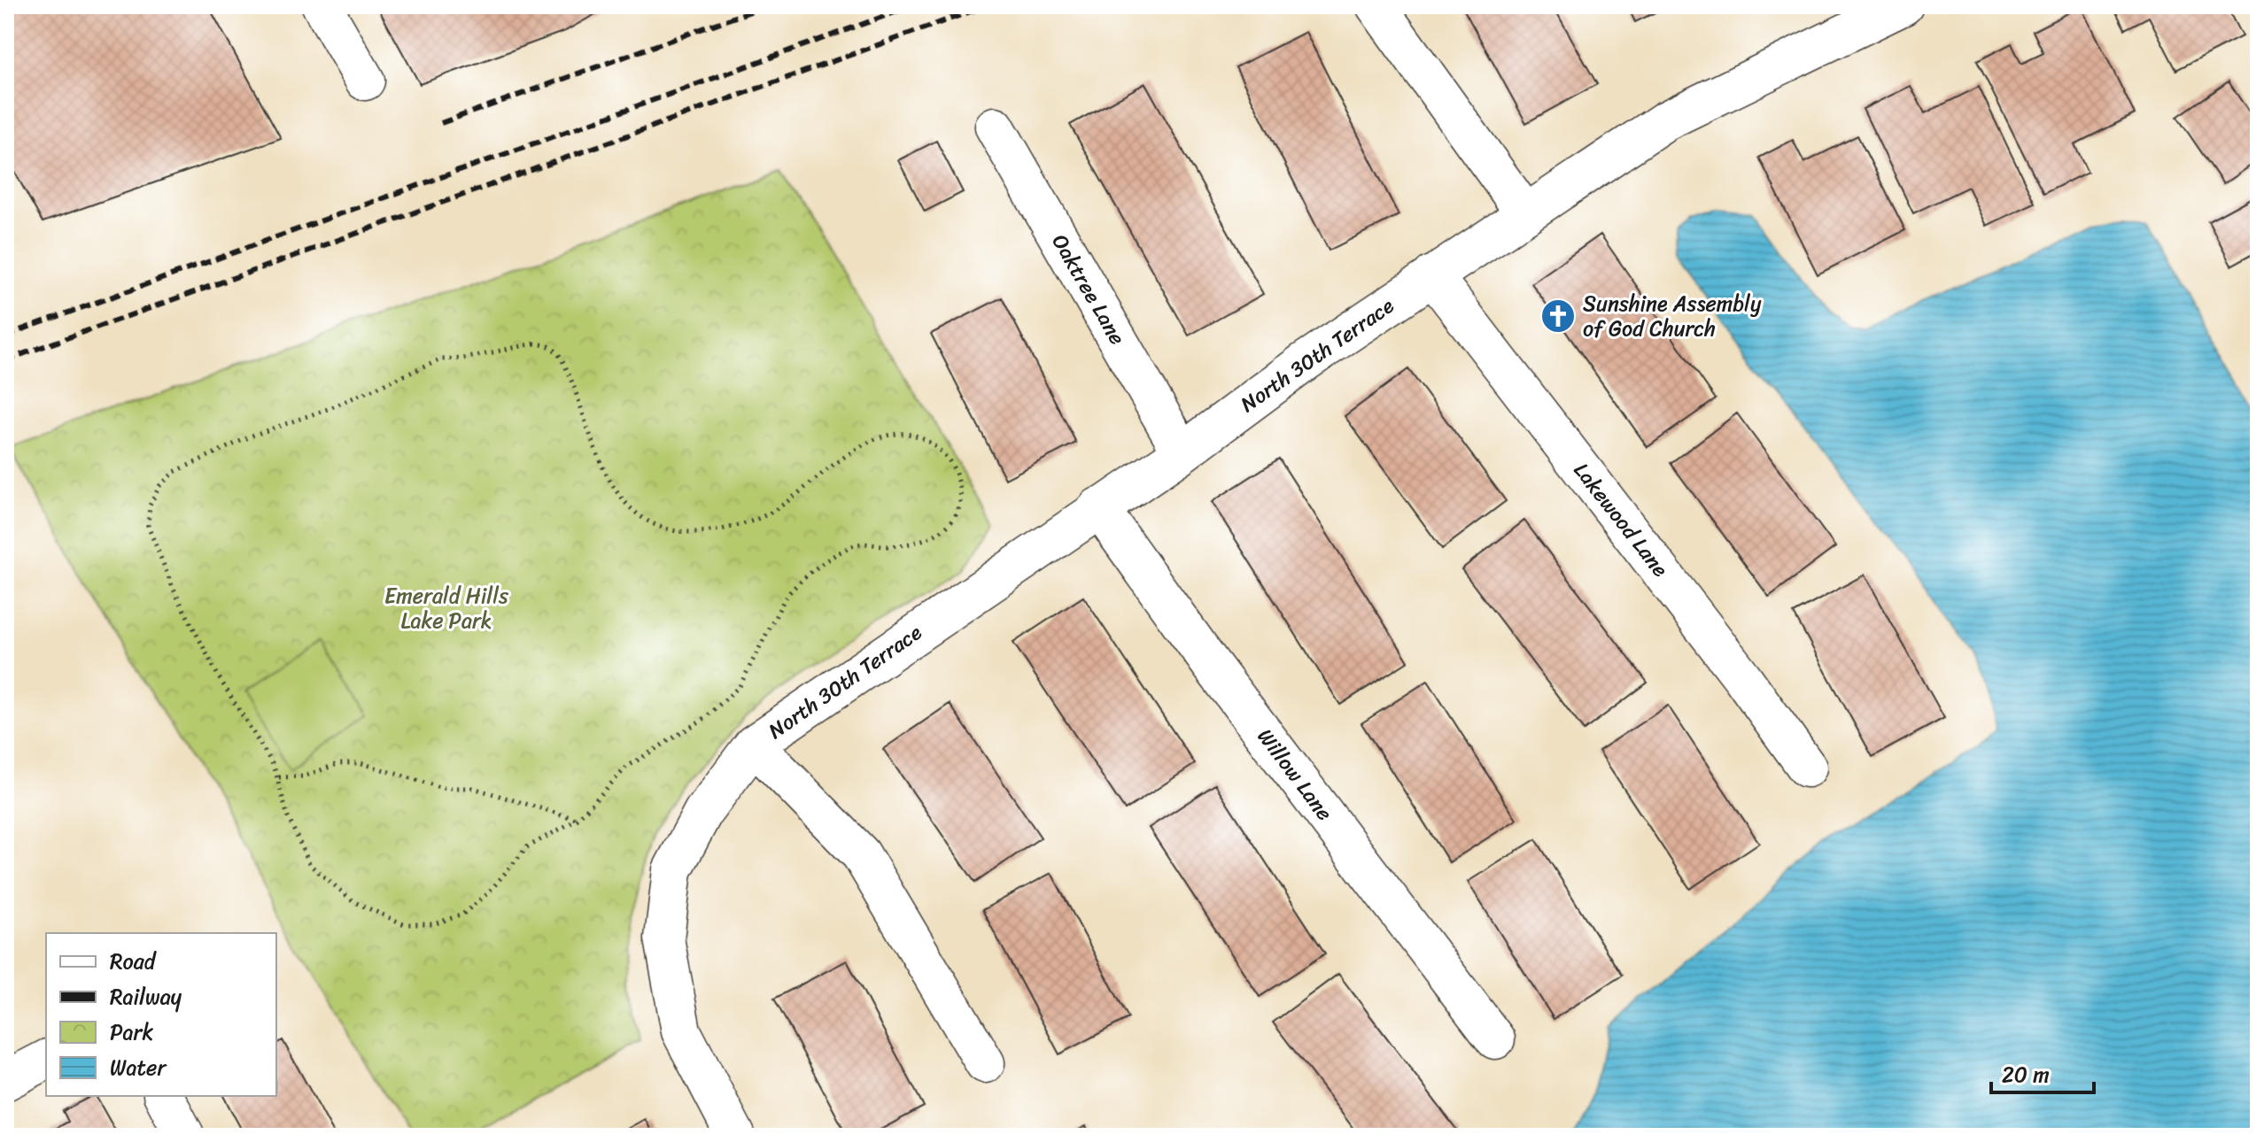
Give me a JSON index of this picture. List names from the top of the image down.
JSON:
{
  "streets": {
    "street": [
      "Oaktree Lane",
      "North 30th Terrace",
      "Lakewood Lane",
      "Willow Lane"
    ]
  },
  "crossings": [
    ["Oaktree Lane", "North 30th Terrace"],
    ["North 30th Terrace", "Lakewood Lane"],
    ["North 30th Terrace", "Willow Lane"]
  ],
  "parks": ["Emerald Hills Lake Park"],
  "places": {
    "church": ["Sunshine Assembly of God Church"]
  },
  "legend": [
    "Road",
    "Railway",
    "Park",
    "Water"
  ],
  "scale_bar": "20 m"
}
